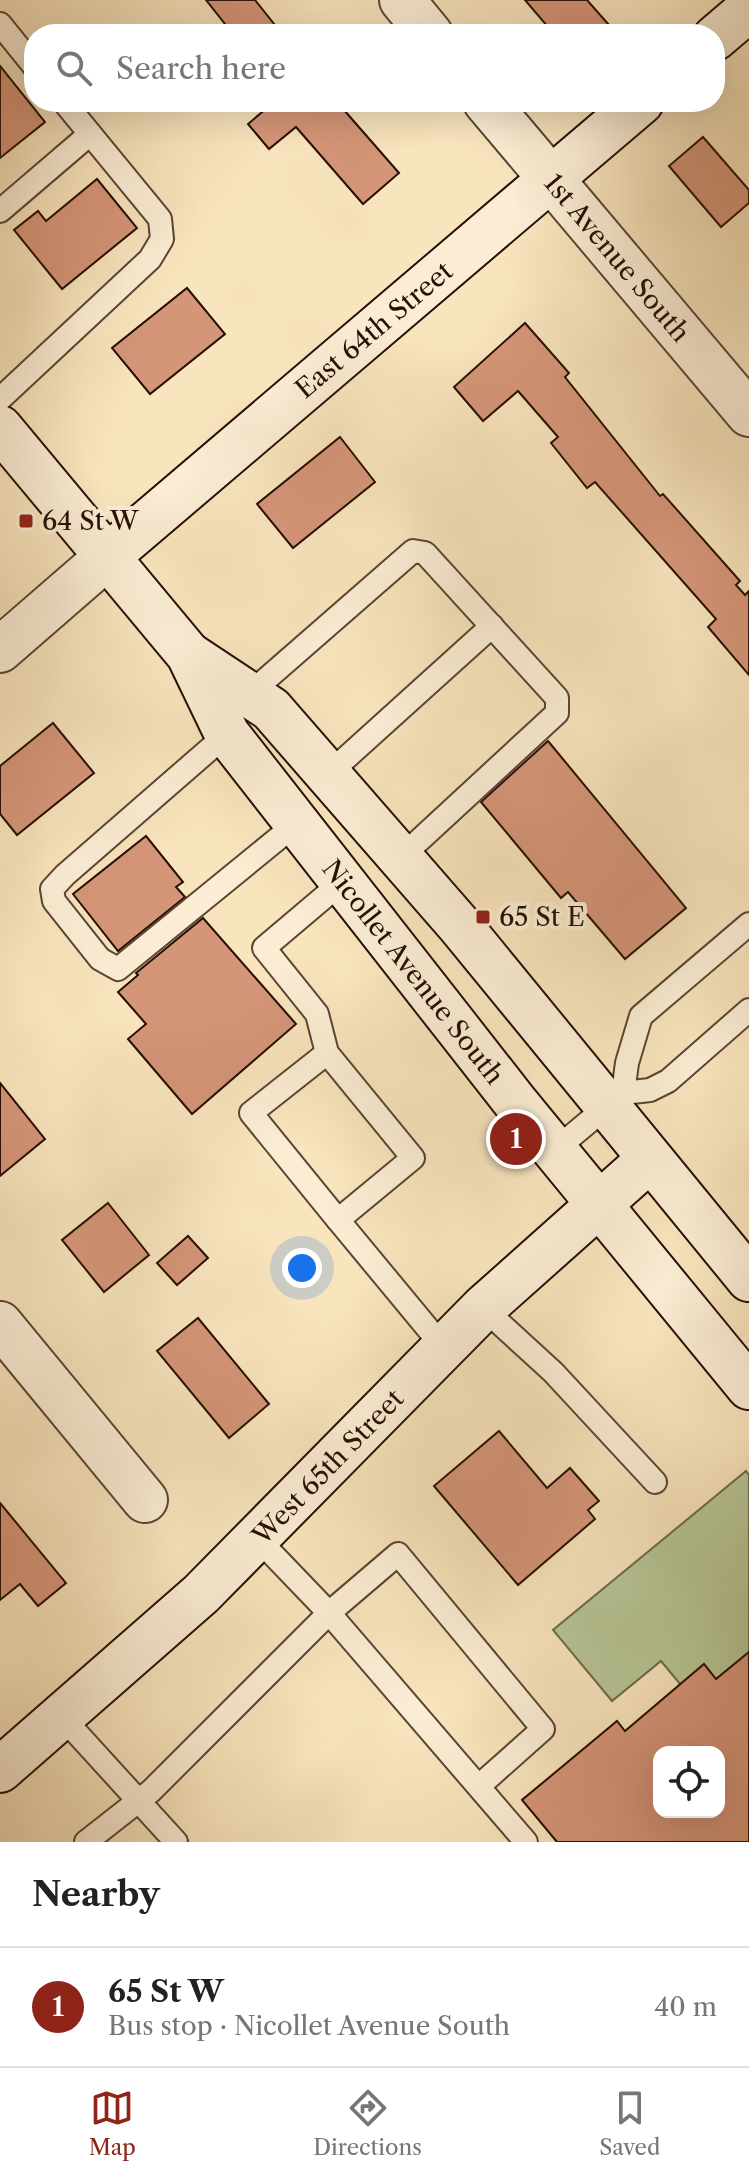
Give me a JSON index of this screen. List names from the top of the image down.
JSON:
{
  "streets": {
    "street": [
      "1st Avenue South",
      "East 64th Street",
      "Nicollet Avenue South",
      "West 65th Street"
    ]
  },
  "crossings": [
    ["1st Avenue South", "East 64th Street"],
    ["East 64th Street", "Nicollet Avenue South"],
    ["Nicollet Avenue South", "West 65th Street"]
  ],
  "places": {
    "transit": ["64 St W", "65 St E"]
  },
  "page": {
    "search": "Search here",
    "pins": "1",
    "heading": "Nearby",
    "list": [
      {
        "mark": "1",
        "name": "65 St W",
        "note": "Bus stop · Nicollet Avenue South",
        "value": "40 m"
      }
    ],
    "nav": ["Map", "Directions", "Saved"]
  }
}
